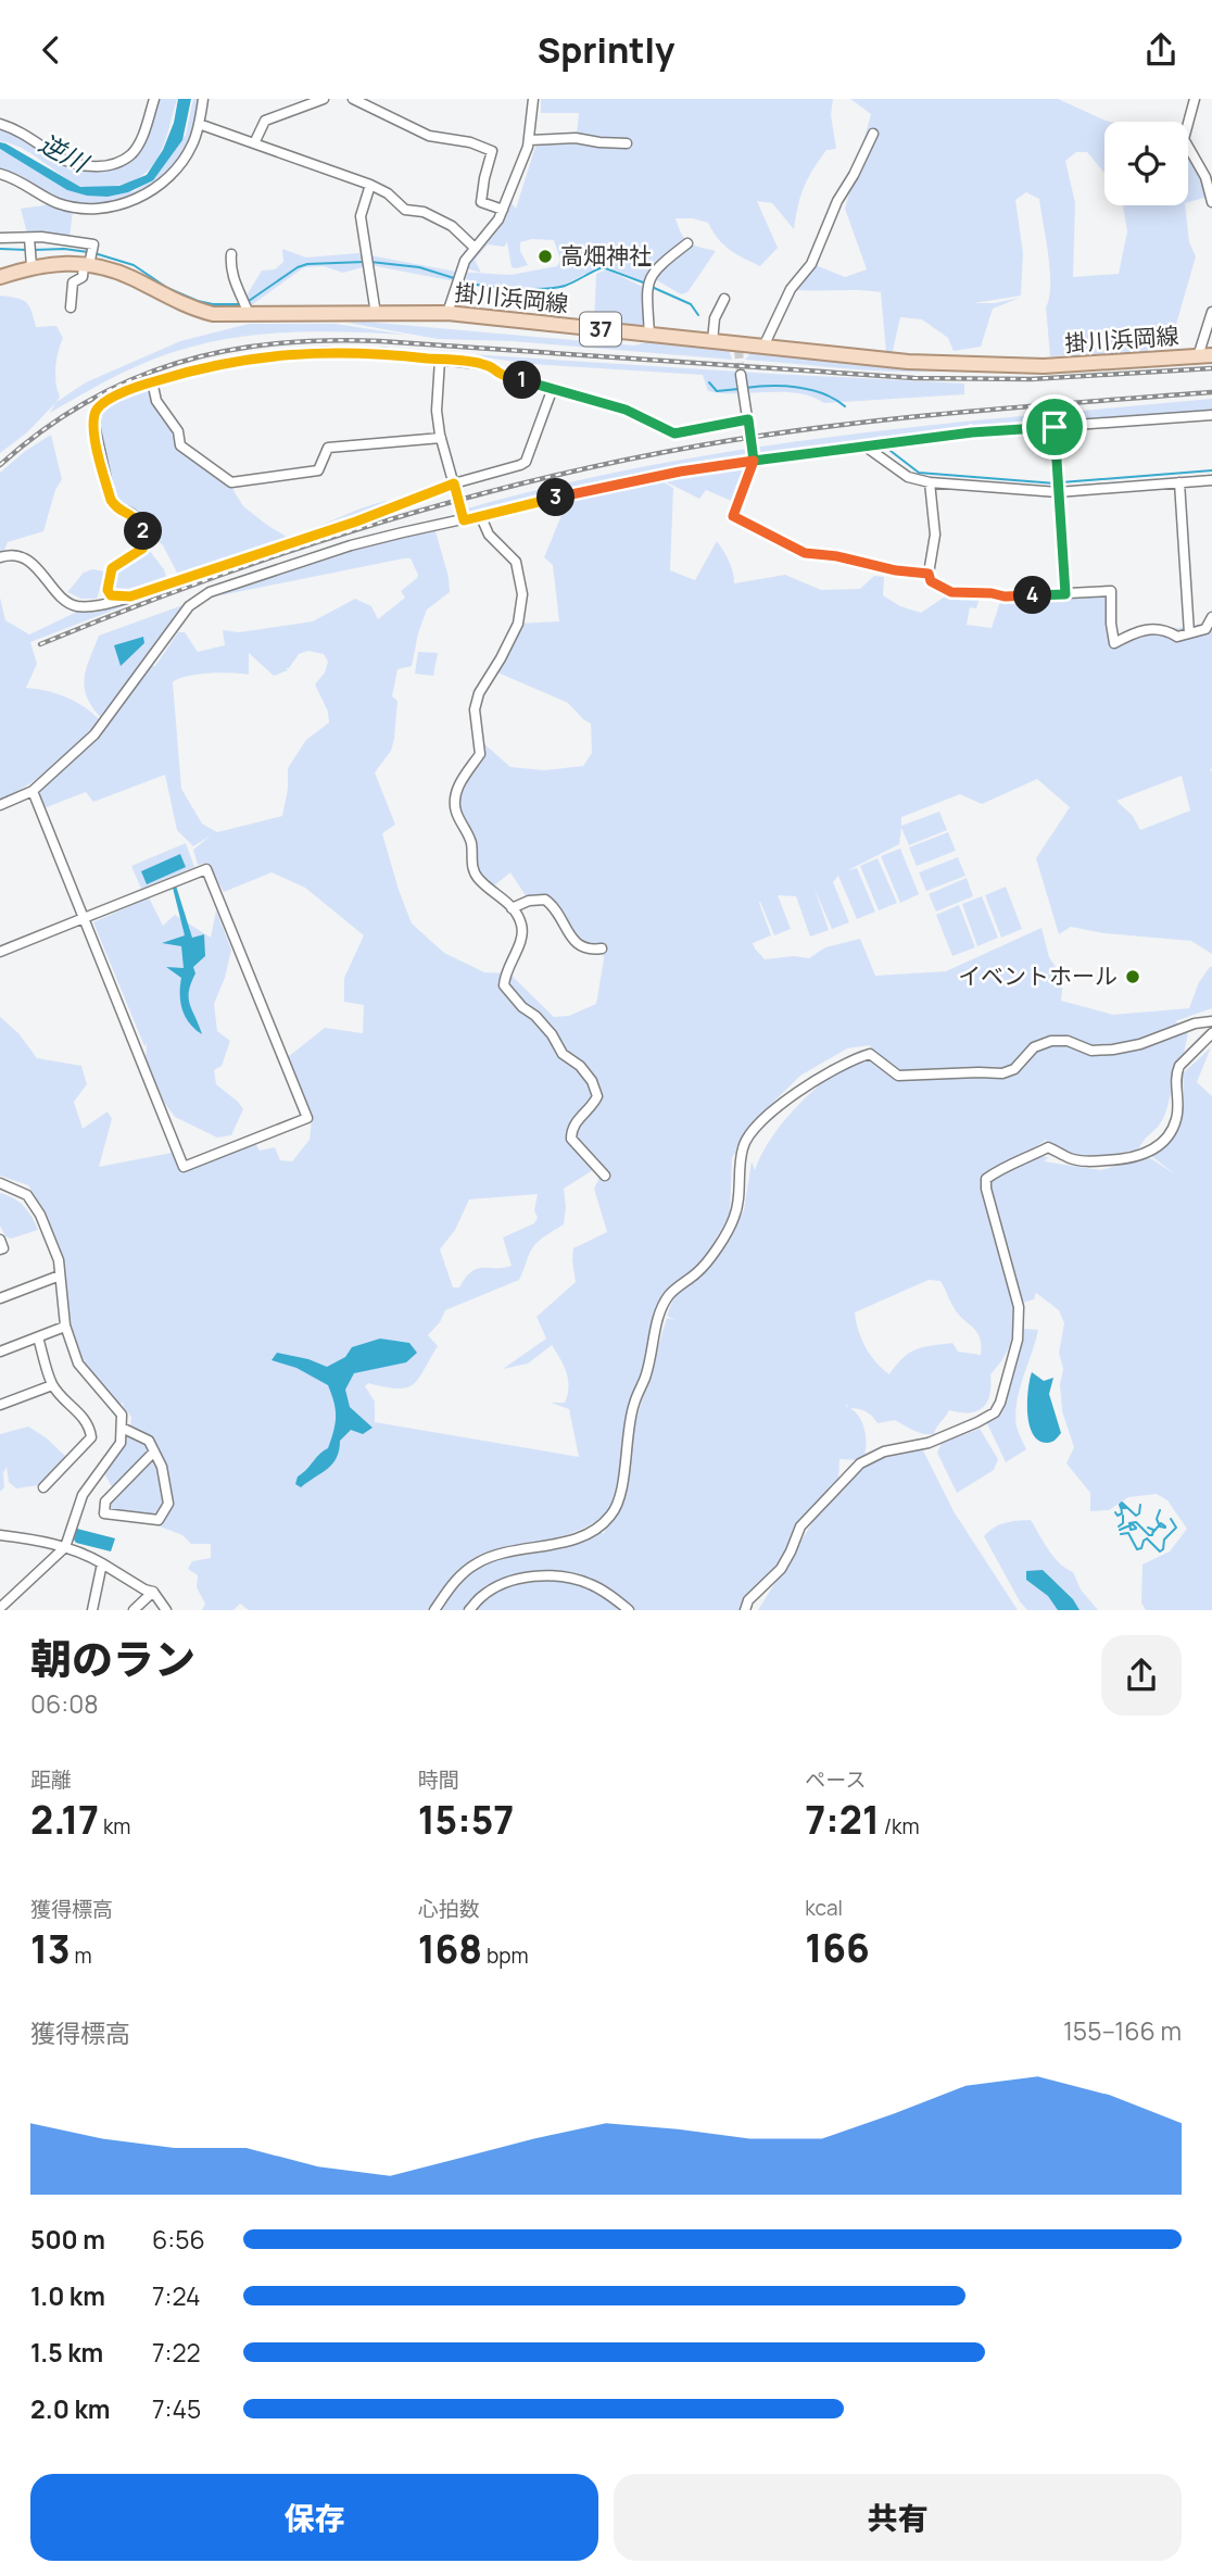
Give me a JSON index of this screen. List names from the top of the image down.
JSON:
{
  "streets": {
    "main road": ["掛川浜岡線", "37"]
  },
  "water": ["逆川"],
  "places": ["高畑神社", "イベントホール"],
  "page": {
    "header": "Sprintly",
    "pins": [
      "1",
      "3",
      "2",
      "4"
    ],
    "heading": ["朝のラン", "06:08"],
    "stats": [
      ["距離", "2.17 km"],
      ["時間", "15:57"],
      ["ペース", "7:21 /km"],
      ["獲得標高", "13 m"],
      ["心拍数", "168 bpm"],
      ["kcal", "166"]
    ],
    "chart": ["獲得標高", "155–166 m"],
    "list": [
      {
        "name": "500 m",
        "note": "6:56"
      },
      {
        "name": "1.0 km",
        "note": "7:24"
      },
      {
        "name": "1.5 km",
        "note": "7:22"
      },
      {
        "name": "2.0 km",
        "note": "7:45"
      }
    ],
    "buttons": ["保存", "共有"]
  }
}
